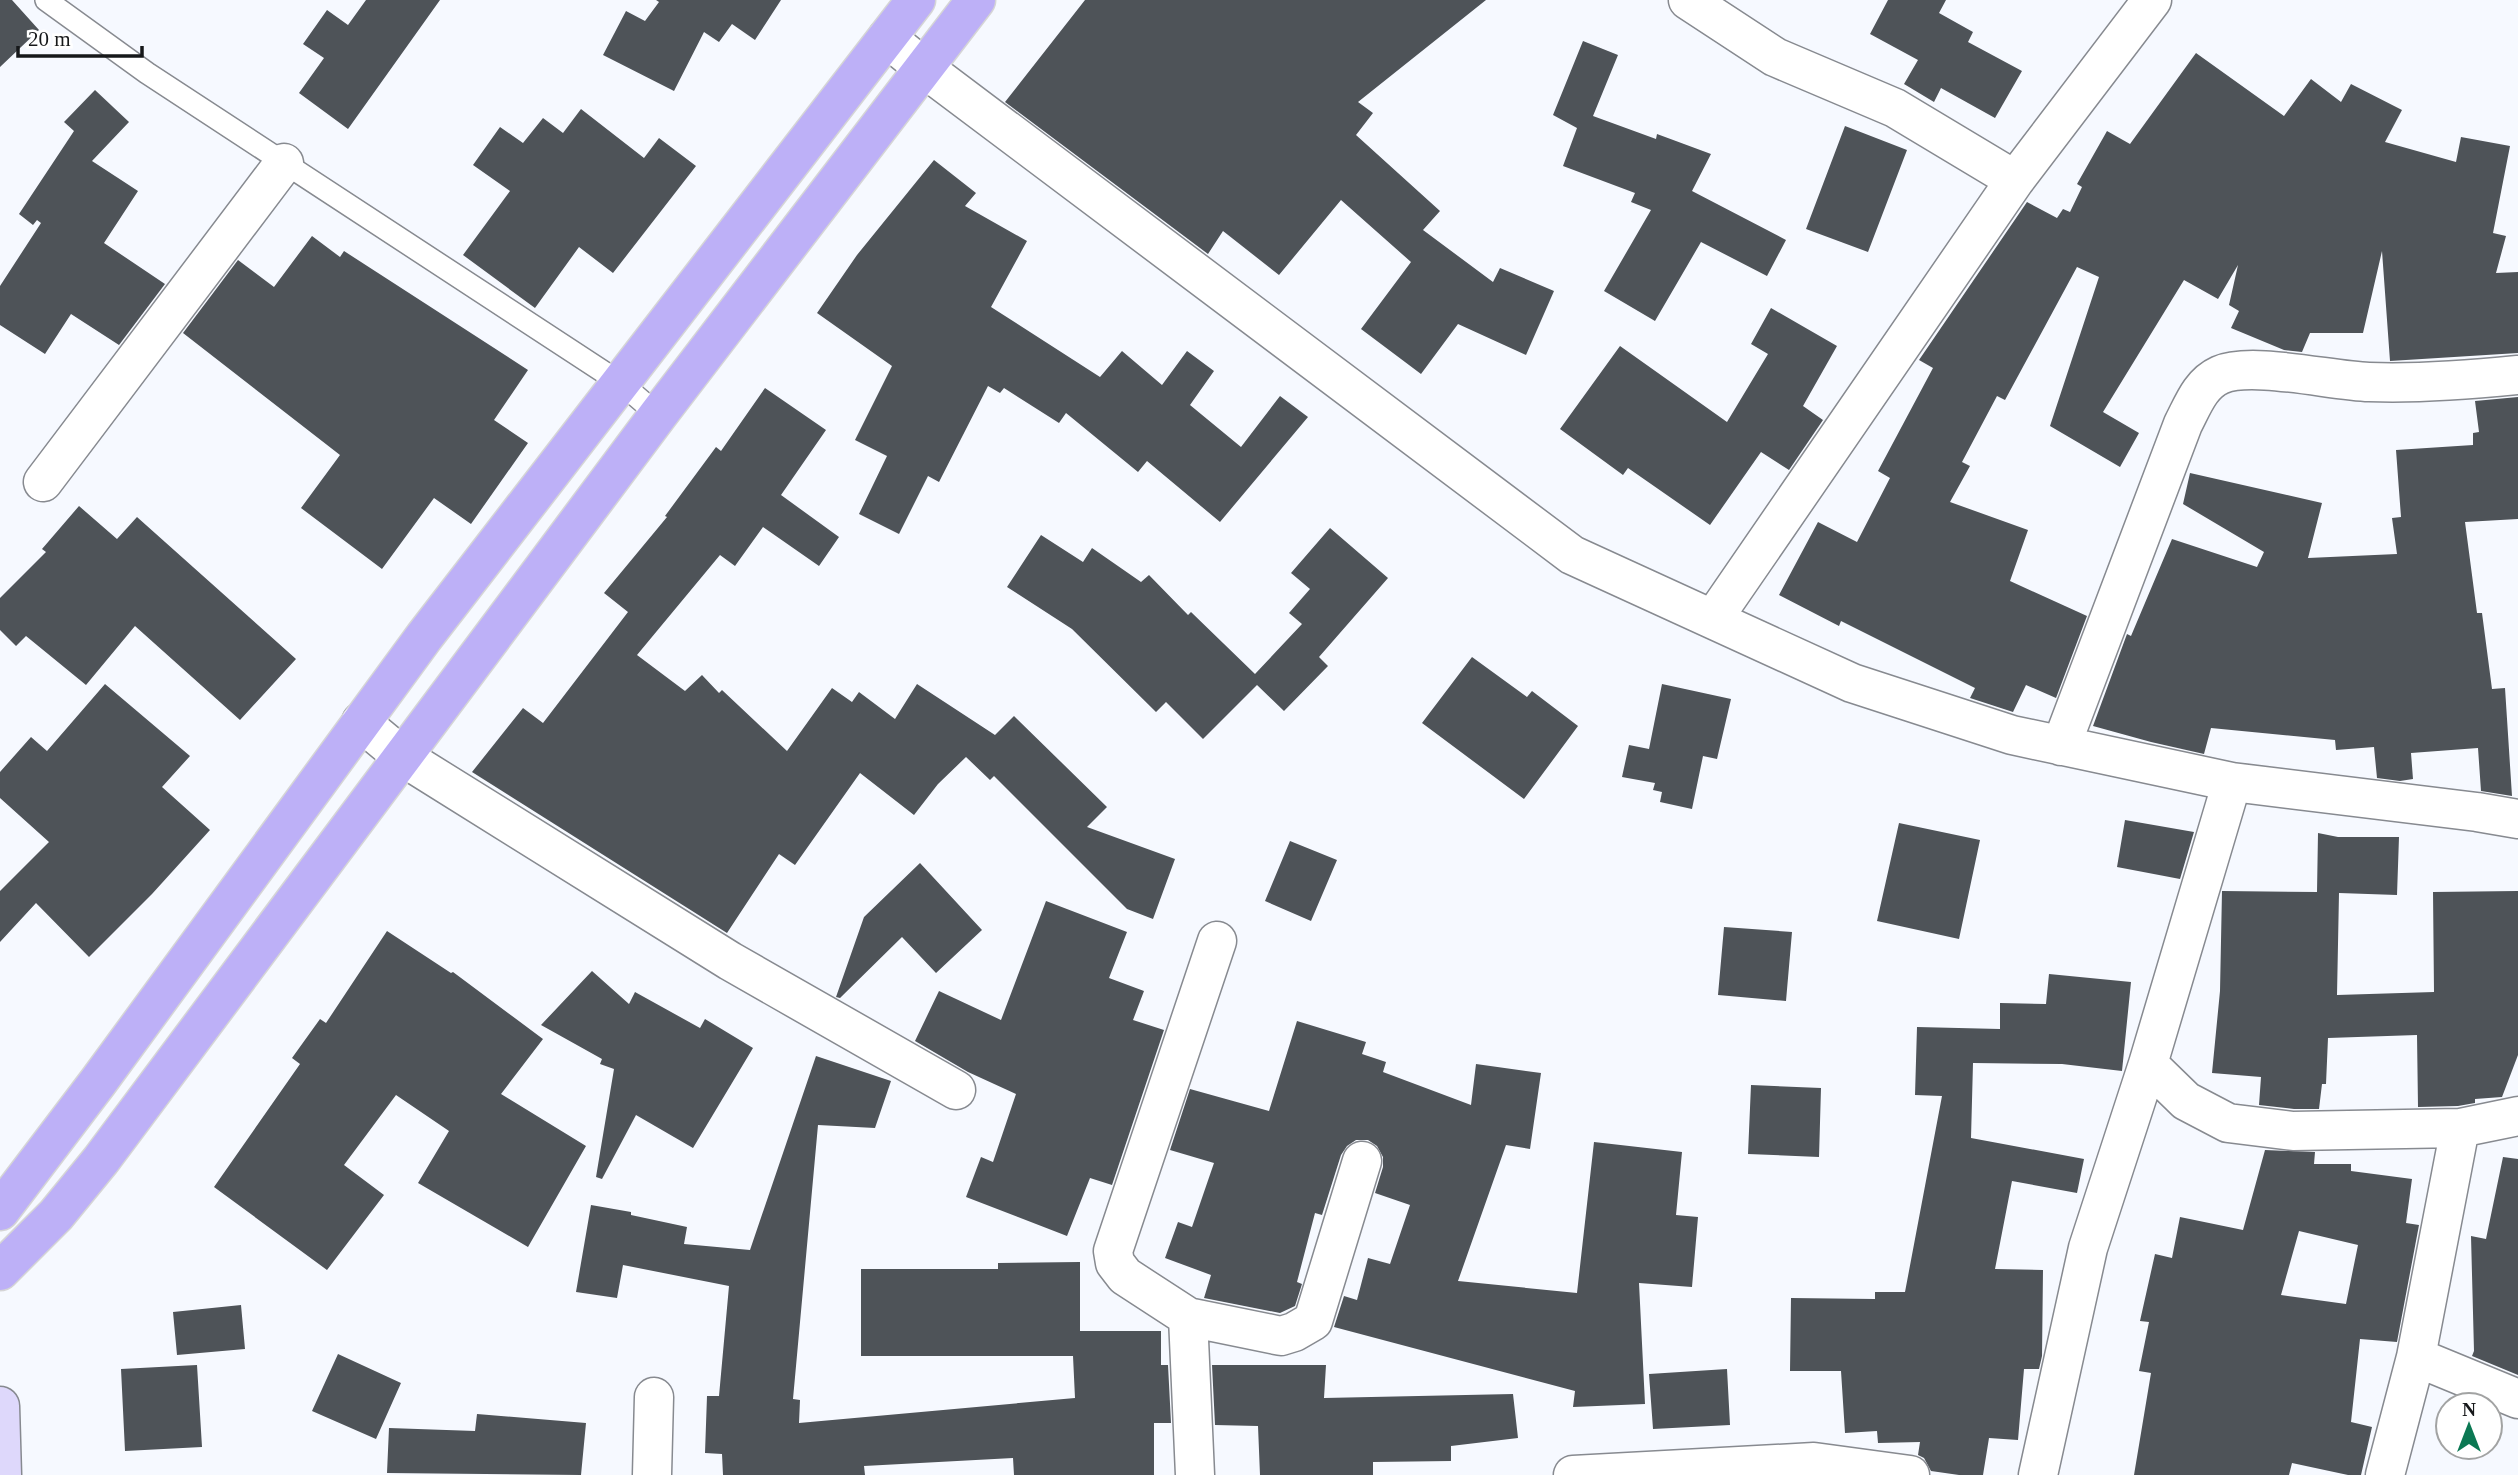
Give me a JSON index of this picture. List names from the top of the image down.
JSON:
{
  "scale_bar": "20 m",
  "north": "top"
}
